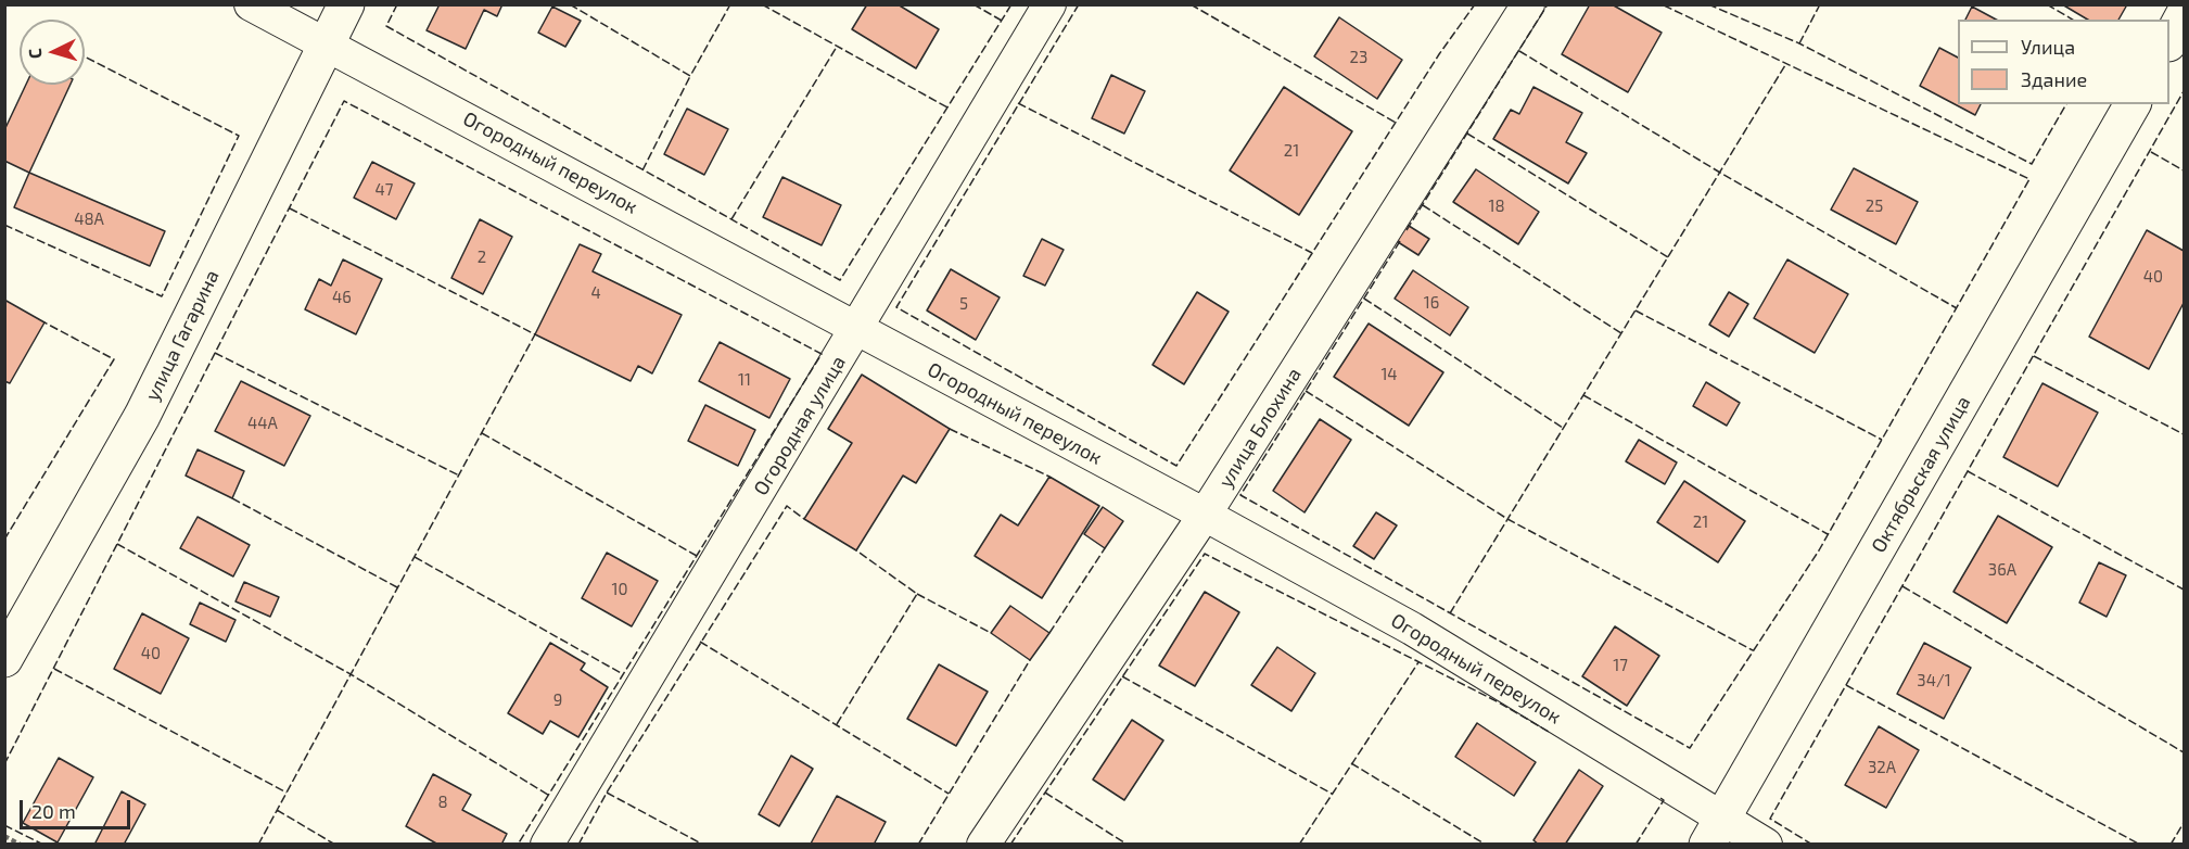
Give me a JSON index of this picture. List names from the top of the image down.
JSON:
{
  "streets": {
    "street": [
      "Огородный переулок",
      "улица Гагарина",
      "Огородная улица",
      "улица Блохина",
      "Октябрьская улица"
    ]
  },
  "crossings": [
    ["Огородный переулок", "улица Гагарина"],
    ["Огородный переулок", "Огородная улица"],
    ["Огородный переулок", "улица Блохина"],
    ["Огородный переулок", "Октябрьская улица"]
  ],
  "house_numbers": [
    "23",
    "21",
    "47",
    "18",
    "25",
    "48А",
    "2",
    "40",
    "4",
    "46",
    "16",
    "5",
    "14",
    "11",
    "44А",
    "21",
    "36А",
    "10",
    "40",
    "17",
    "34/1",
    "9",
    "32А",
    "8"
  ],
  "legend": ["Улица", "Здание"],
  "scale_bar": "20 m",
  "north": "left"
}
